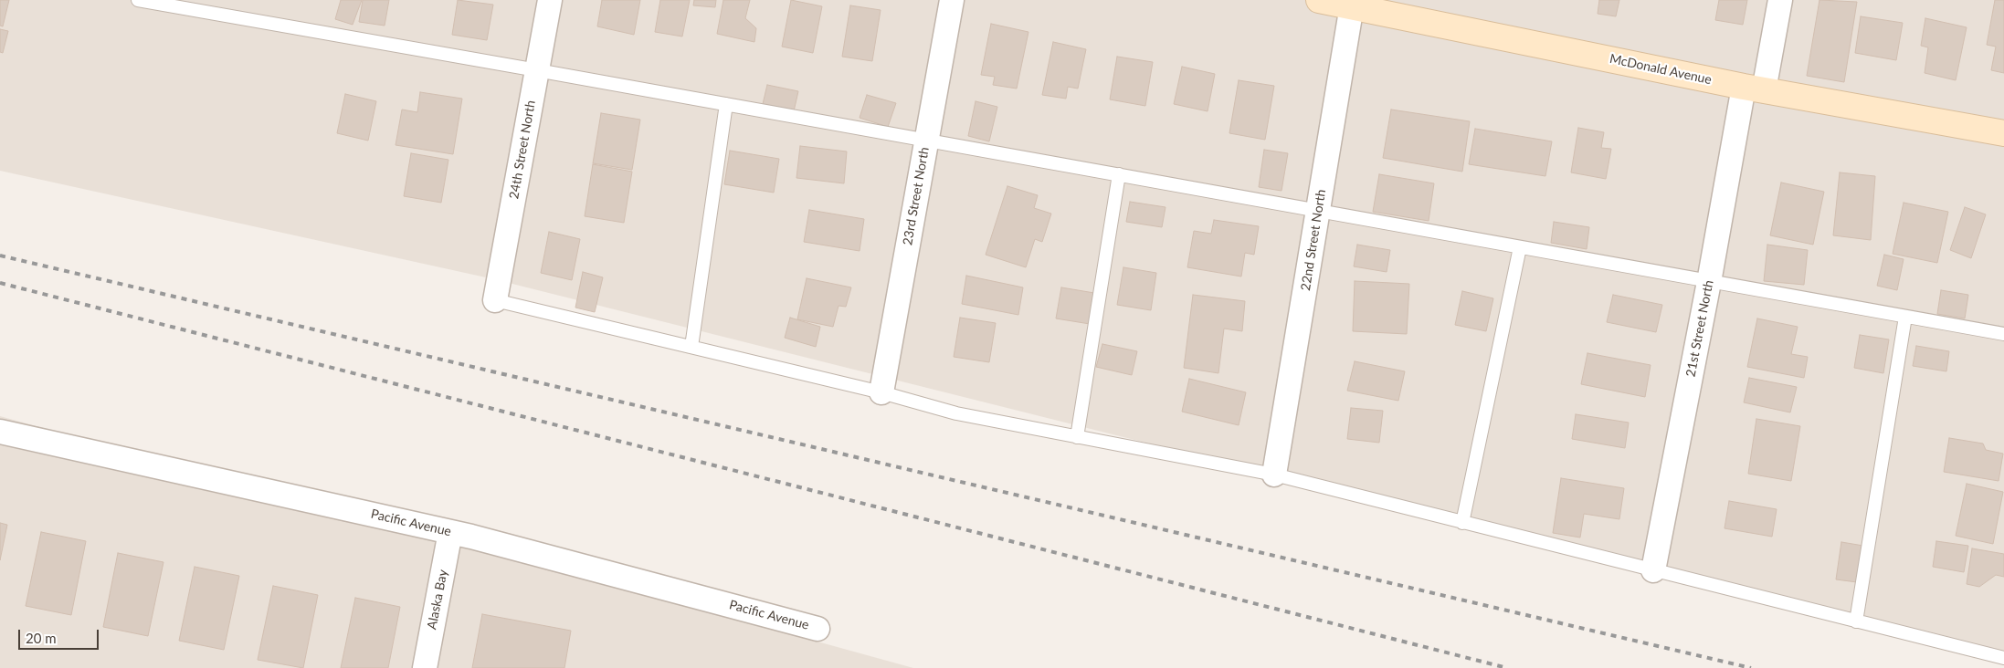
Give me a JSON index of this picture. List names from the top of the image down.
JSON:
{
  "streets": {
    "street": [
      "McDonald Avenue",
      "24th Street North",
      "23rd Street North",
      "22nd Street North",
      "21st Street North",
      "Pacific Avenue",
      "Alaska Bay"
    ]
  },
  "crossings": [
    ["McDonald Avenue", "22nd Street North"],
    ["McDonald Avenue", "21st Street North"],
    ["Pacific Avenue", "Alaska Bay"]
  ],
  "scale_bar": "20 m"
}
